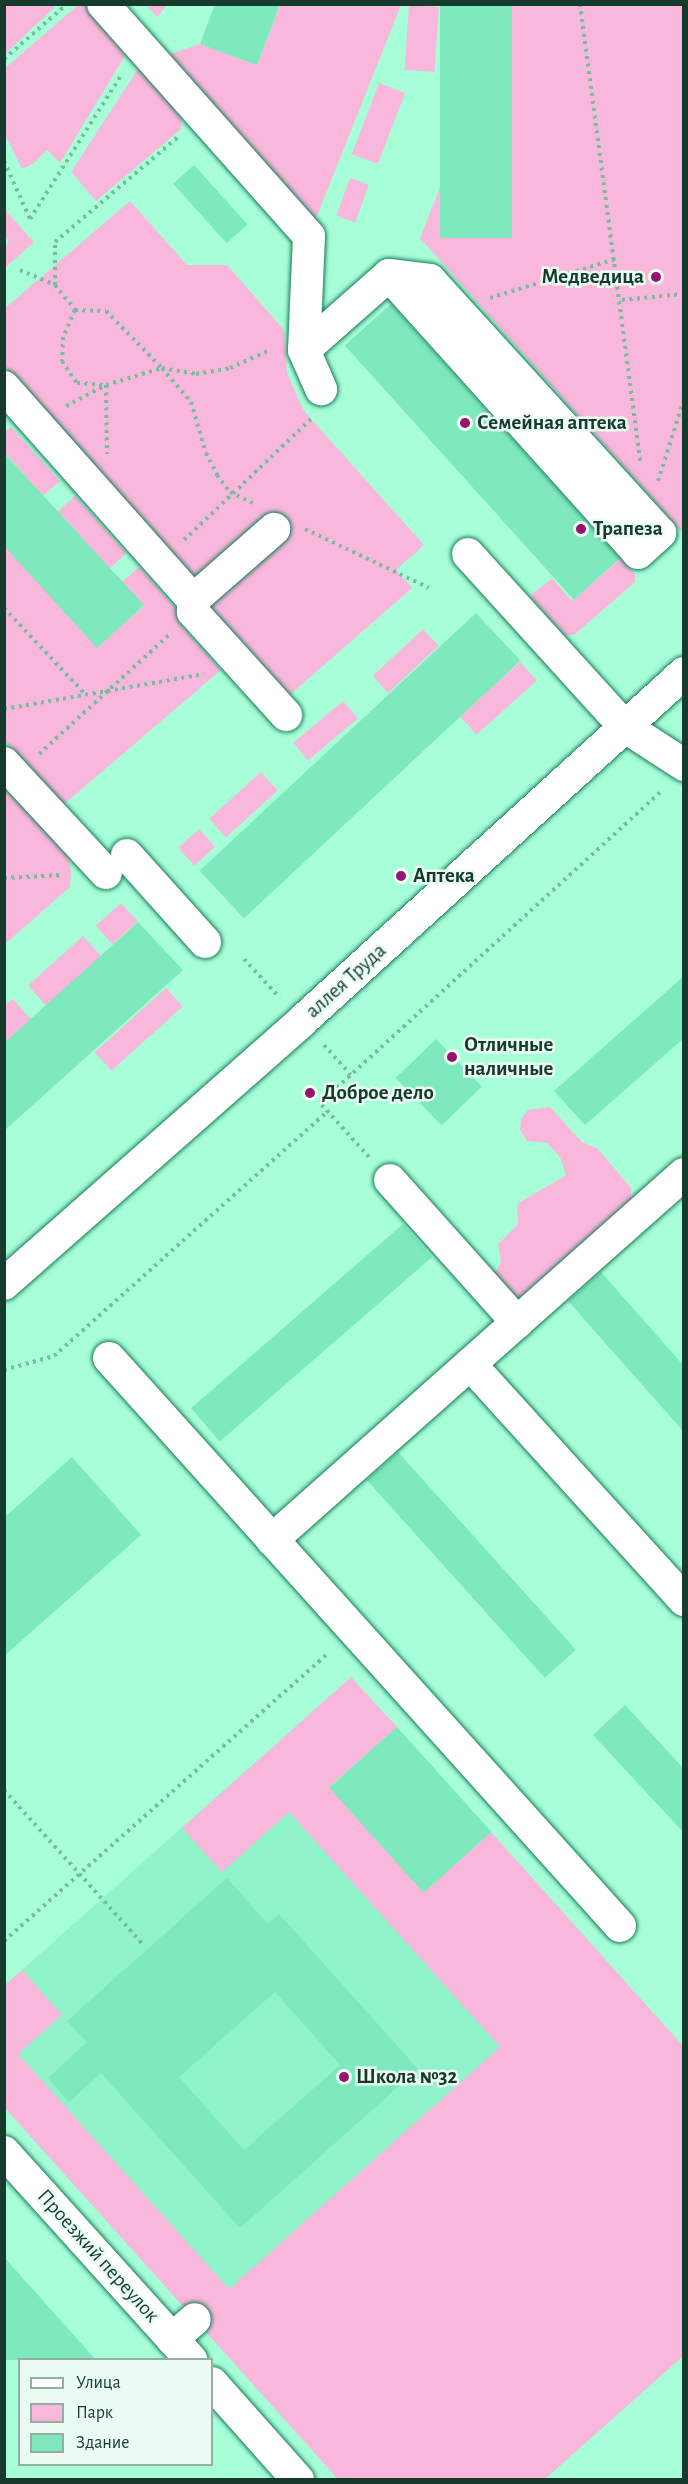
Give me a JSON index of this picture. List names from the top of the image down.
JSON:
{
  "streets": {
    "street": ["аллея Труда", "Проезжий переулок"]
  },
  "places": [
    "Медведица",
    "Семейная аптека",
    "Трапеза",
    "Аптека",
    "Отличные наличные",
    "Доброе дело",
    "Школа №32"
  ],
  "legend": ["Улица", "Парк", "Здание"]
}
